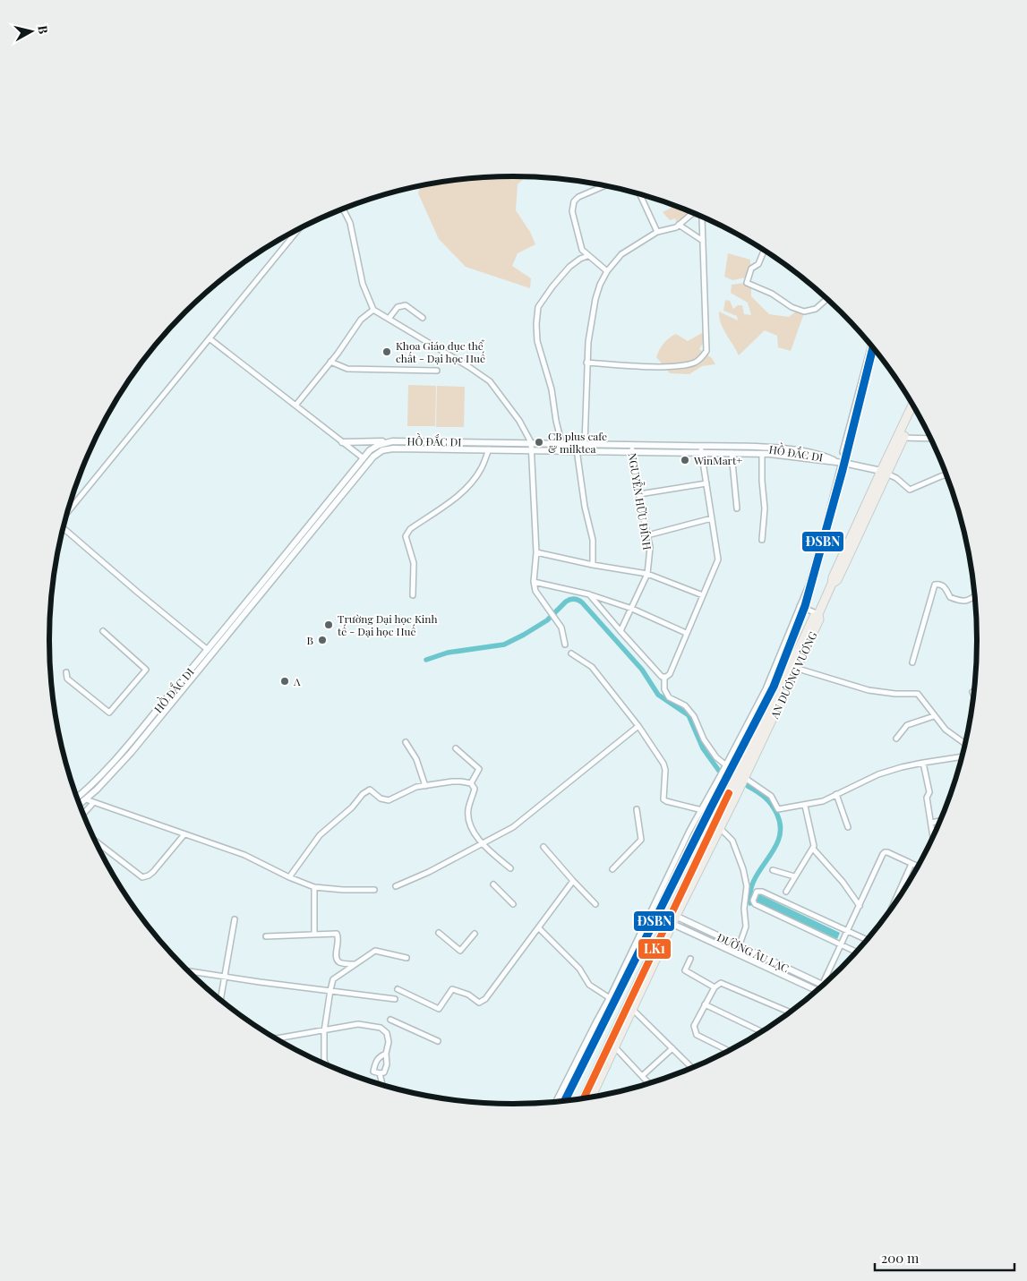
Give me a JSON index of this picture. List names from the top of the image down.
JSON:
{
  "streets": {
    "main road": ["AN DƯƠNG VƯƠNG"],
    "street": ["HỒ ĐẮC DI", "NGUYỄN HỮU ĐÍNH", "ĐƯỜNG ÂU LẠC"]
  },
  "crossings": [
    ["HỒ ĐẮC DI", "NGUYỄN HỮU ĐÍNH"],
    ["AN DƯƠNG VƯƠNG", "ĐƯỜNG ÂU LẠC"]
  ],
  "places": [
    "Khoa Giáo dục thể chất - Đại học Huế",
    "CB plus cafe & milktea",
    "WinMart+",
    "Trường Đại học Kinh tế - Đại học Huế",
    "B",
    "A"
  ],
  "lines": ["transit line ĐSBN", "transit line LK1"],
  "scale_bar": "200 m",
  "north": "right"
}
